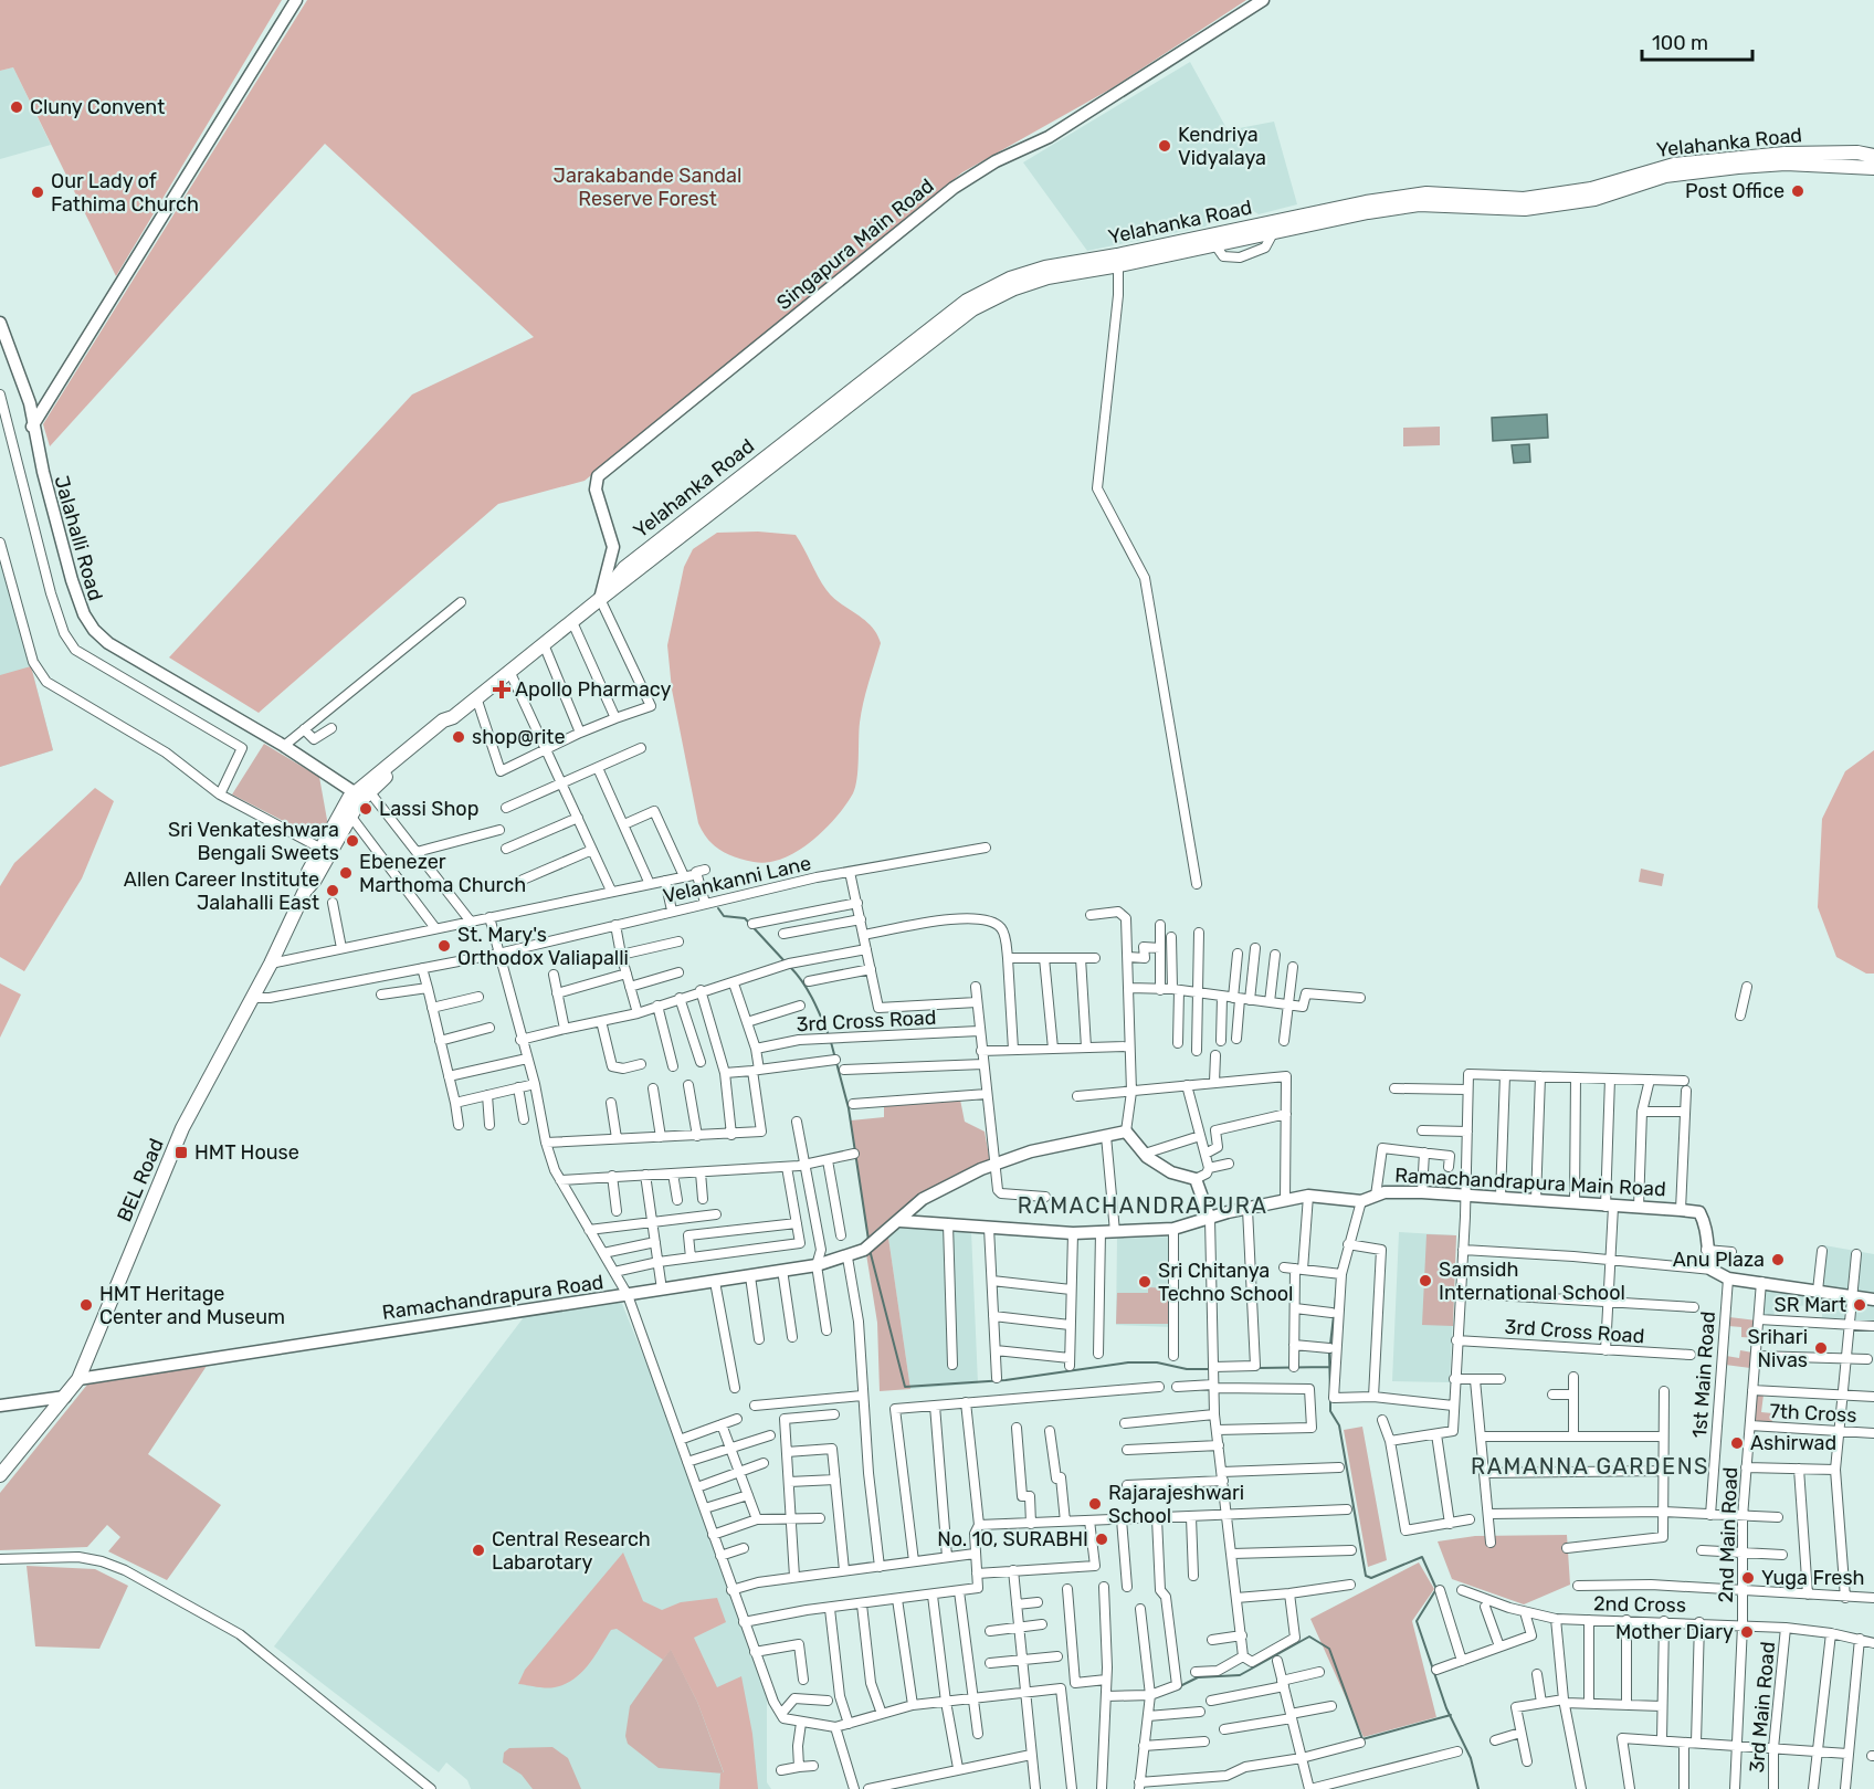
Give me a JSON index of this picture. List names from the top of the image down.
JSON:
{
  "streets": {
    "main road": ["Yelahanka Road", "BEL Road"],
    "street": [
      "Singapura Main Road",
      "Jalahalli Road",
      "Velankanni Lane",
      "3rd Cross Road",
      "Ramachandrapura Main Road",
      "Ramachandrapura Road",
      "1st Main Road",
      "7th Cross",
      "2nd Main Road",
      "2nd Cross",
      "3rd Main Road"
    ]
  },
  "crossings": [
    ["Yelahanka Road", "Singapura Main Road"],
    ["Yelahanka Road", "BEL Road"],
    ["Jalahalli Road", "BEL Road"],
    ["Velankanni Lane", "BEL Road"],
    ["BEL Road", "Ramachandrapura Road"],
    ["Ramachandrapura Main Road", "Ramachandrapura Road"],
    ["7th Cross", "2nd Main Road"],
    ["2nd Main Road", "2nd Cross"],
    ["2nd Cross", "3rd Main Road"]
  ],
  "districts": ["RAMACHANDRAPURA", "RAMANNA GARDENS"],
  "parks": ["Jarakabande Sandal Reserve Forest"],
  "places": {
    "other": [
      "Cluny Convent",
      "Kendriya Vidyalaya",
      "Post Office",
      "Our Lady of Fathima Church",
      "shop@rite",
      "Lassi Shop",
      "Sri Venkateshwara Bengali Sweets",
      "Ebenezer Marthoma Church",
      "Allen Career Institute Jalahalli East",
      "St. Mary's Orthodox Valiapalli",
      "Anu Plaza",
      "Samsidh International School",
      "Sri Chitanya Techno School",
      "HMT Heritage Center and Museum",
      "SR Mart",
      "Srihari Nivas",
      "Ashirwad",
      "Rajarajeshwari School",
      "No. 10, SURABHI",
      "Central Research Labarotary",
      "Yuga Fresh",
      "Mother Diary"
    ],
    "health": ["Apollo Pharmacy"],
    "transit": ["HMT House"]
  },
  "scale_bar": "100 m"
}
